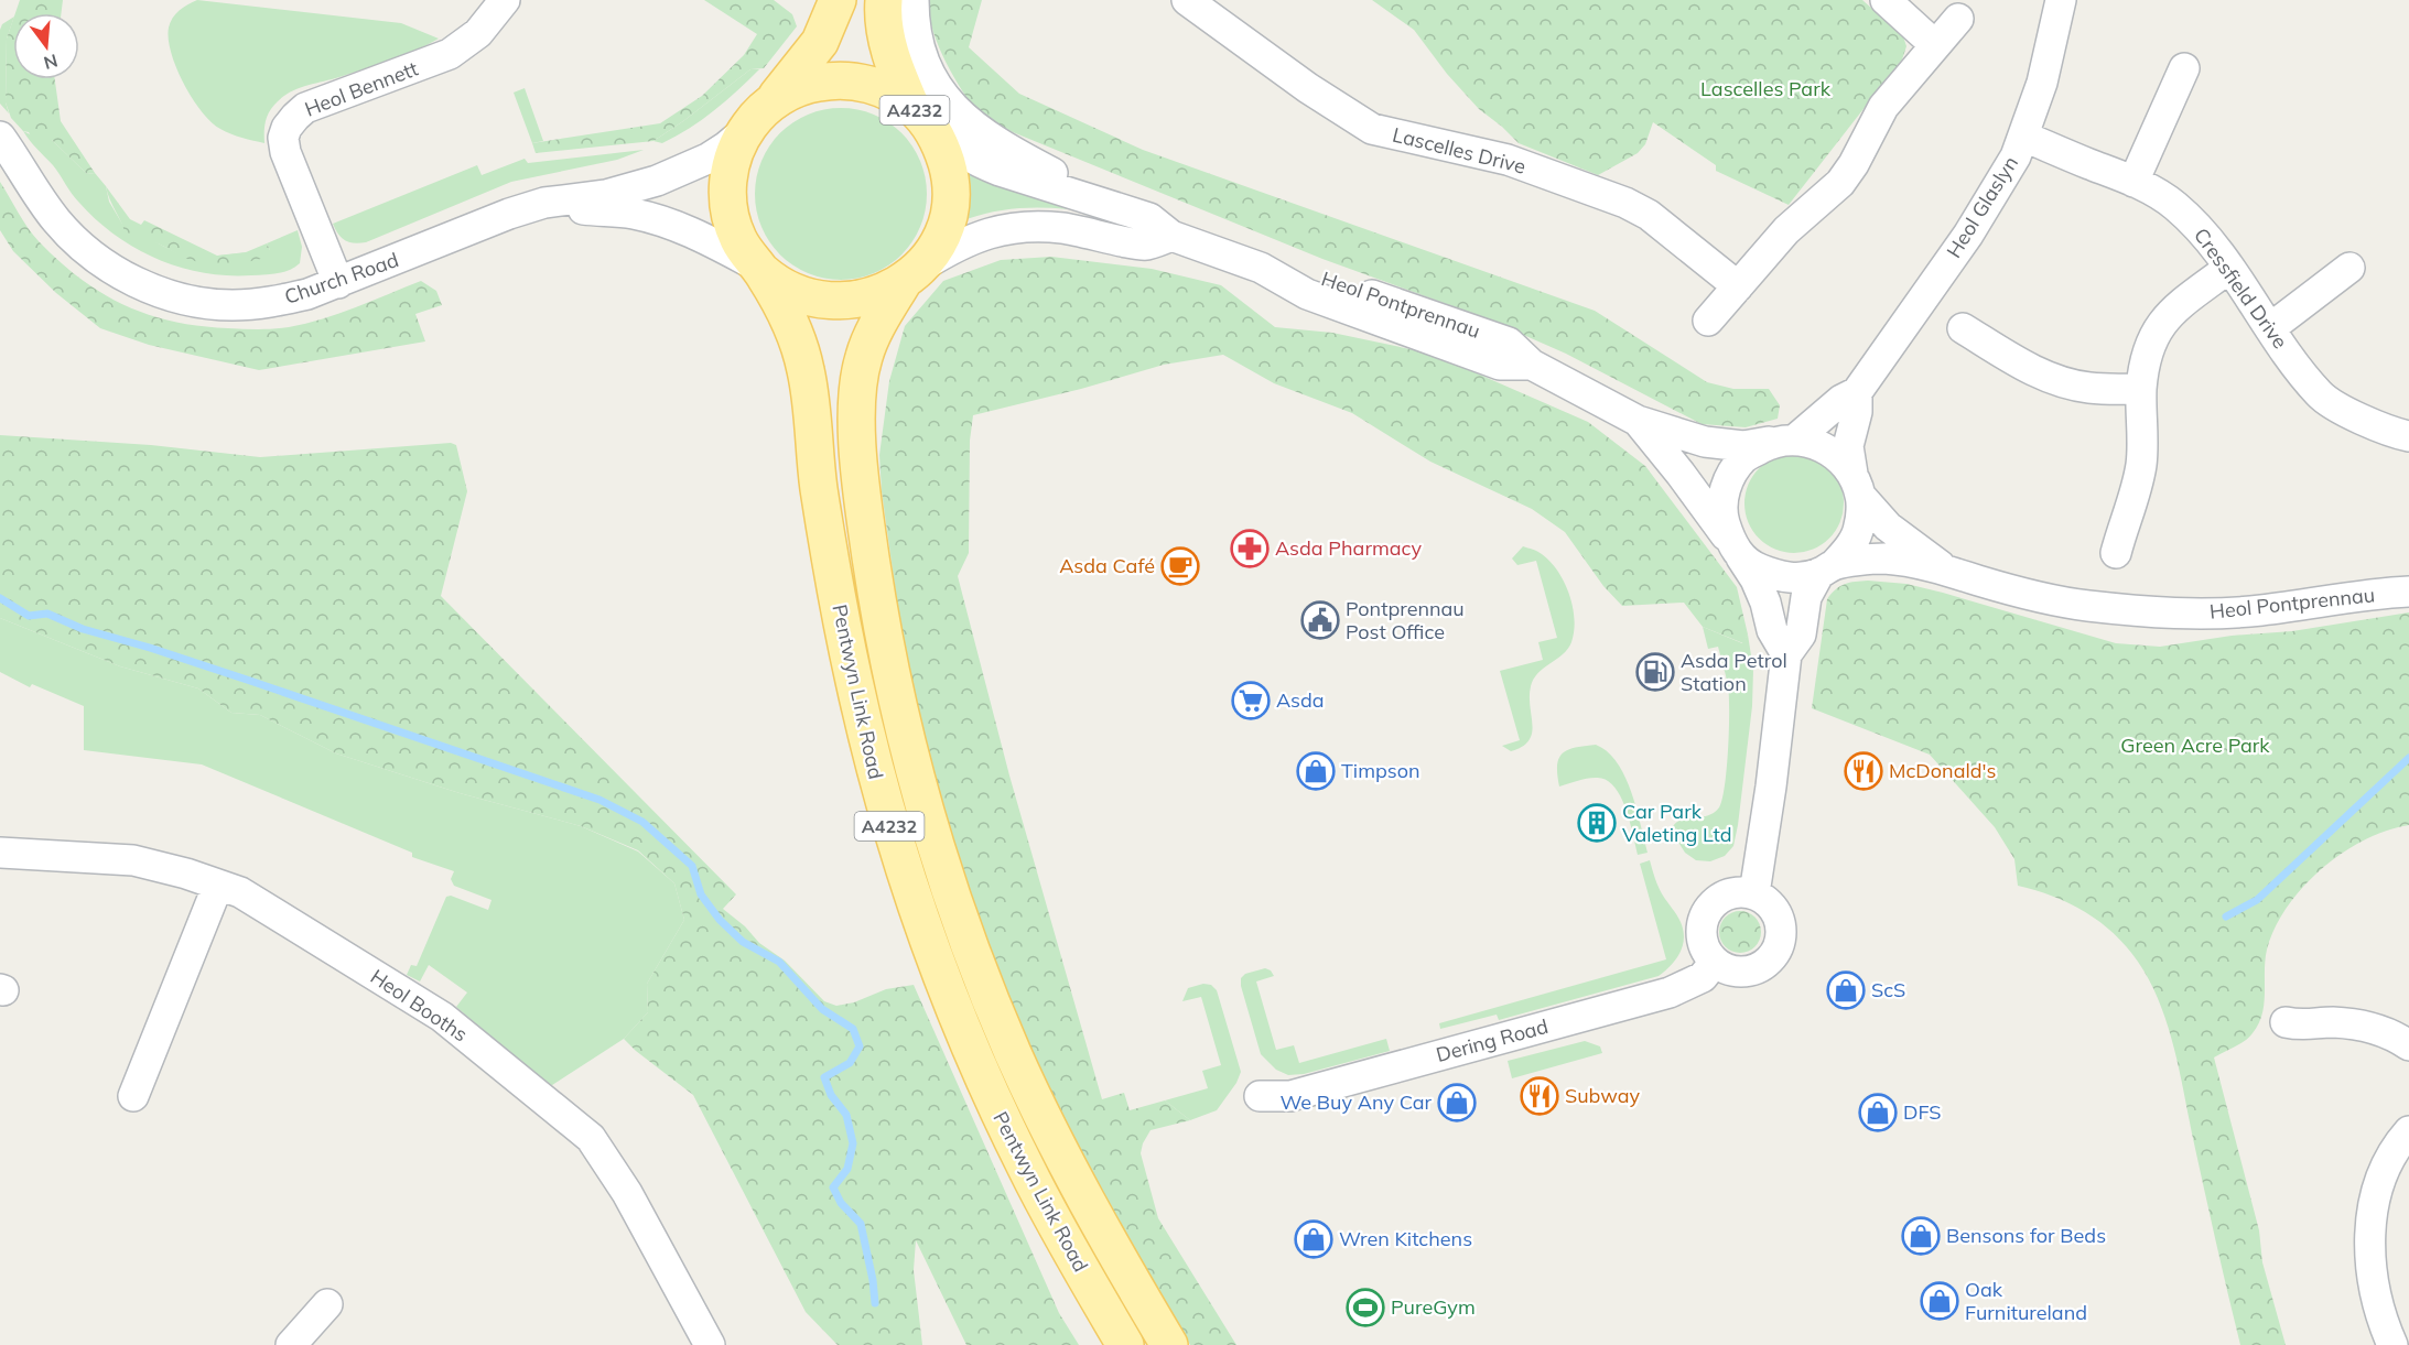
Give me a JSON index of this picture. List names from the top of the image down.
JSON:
{
  "streets": {
    "main road": ["A4232", "Pentwyn Link Road"],
    "street": [
      "Heol Bennett",
      "Lascelles Drive",
      "Heol Glaslyn",
      "Church Road",
      "Cressfield Drive",
      "Heol Pontprennau",
      "Heol Booths",
      "Dering Road"
    ]
  },
  "crossings": [
    ["Heol Bennett", "Church Road"],
    ["Heol Glaslyn", "Cressfield Drive"],
    ["Heol Glaslyn", "Heol Pontprennau"],
    ["Church Road", "Heol Pontprennau"],
    ["Church Road", "Pentwyn Link Road"],
    ["Heol Pontprennau", "Pentwyn Link Road"]
  ],
  "parks": ["Lascelles Park", "Green Acre Park"],
  "places": {
    "pharmacy": ["Asda Pharmacy"],
    "cafe": ["Asda Café"],
    "public building": ["Pontprennau Post Office"],
    "fuel station": ["Asda Petrol Station"],
    "supermarket": ["Asda"],
    "shop": [
      "Timpson",
      "ScS",
      "We Buy Any Car",
      "DFS",
      "Bensons for Beds",
      "Wren Kitchens",
      "Oak Furnitureland"
    ],
    "restaurant": ["McDonald's", "Subway"],
    "building": ["Car Park Valeting Ltd"],
    "sports": ["PureGym"]
  },
  "north": "bottom"
}
